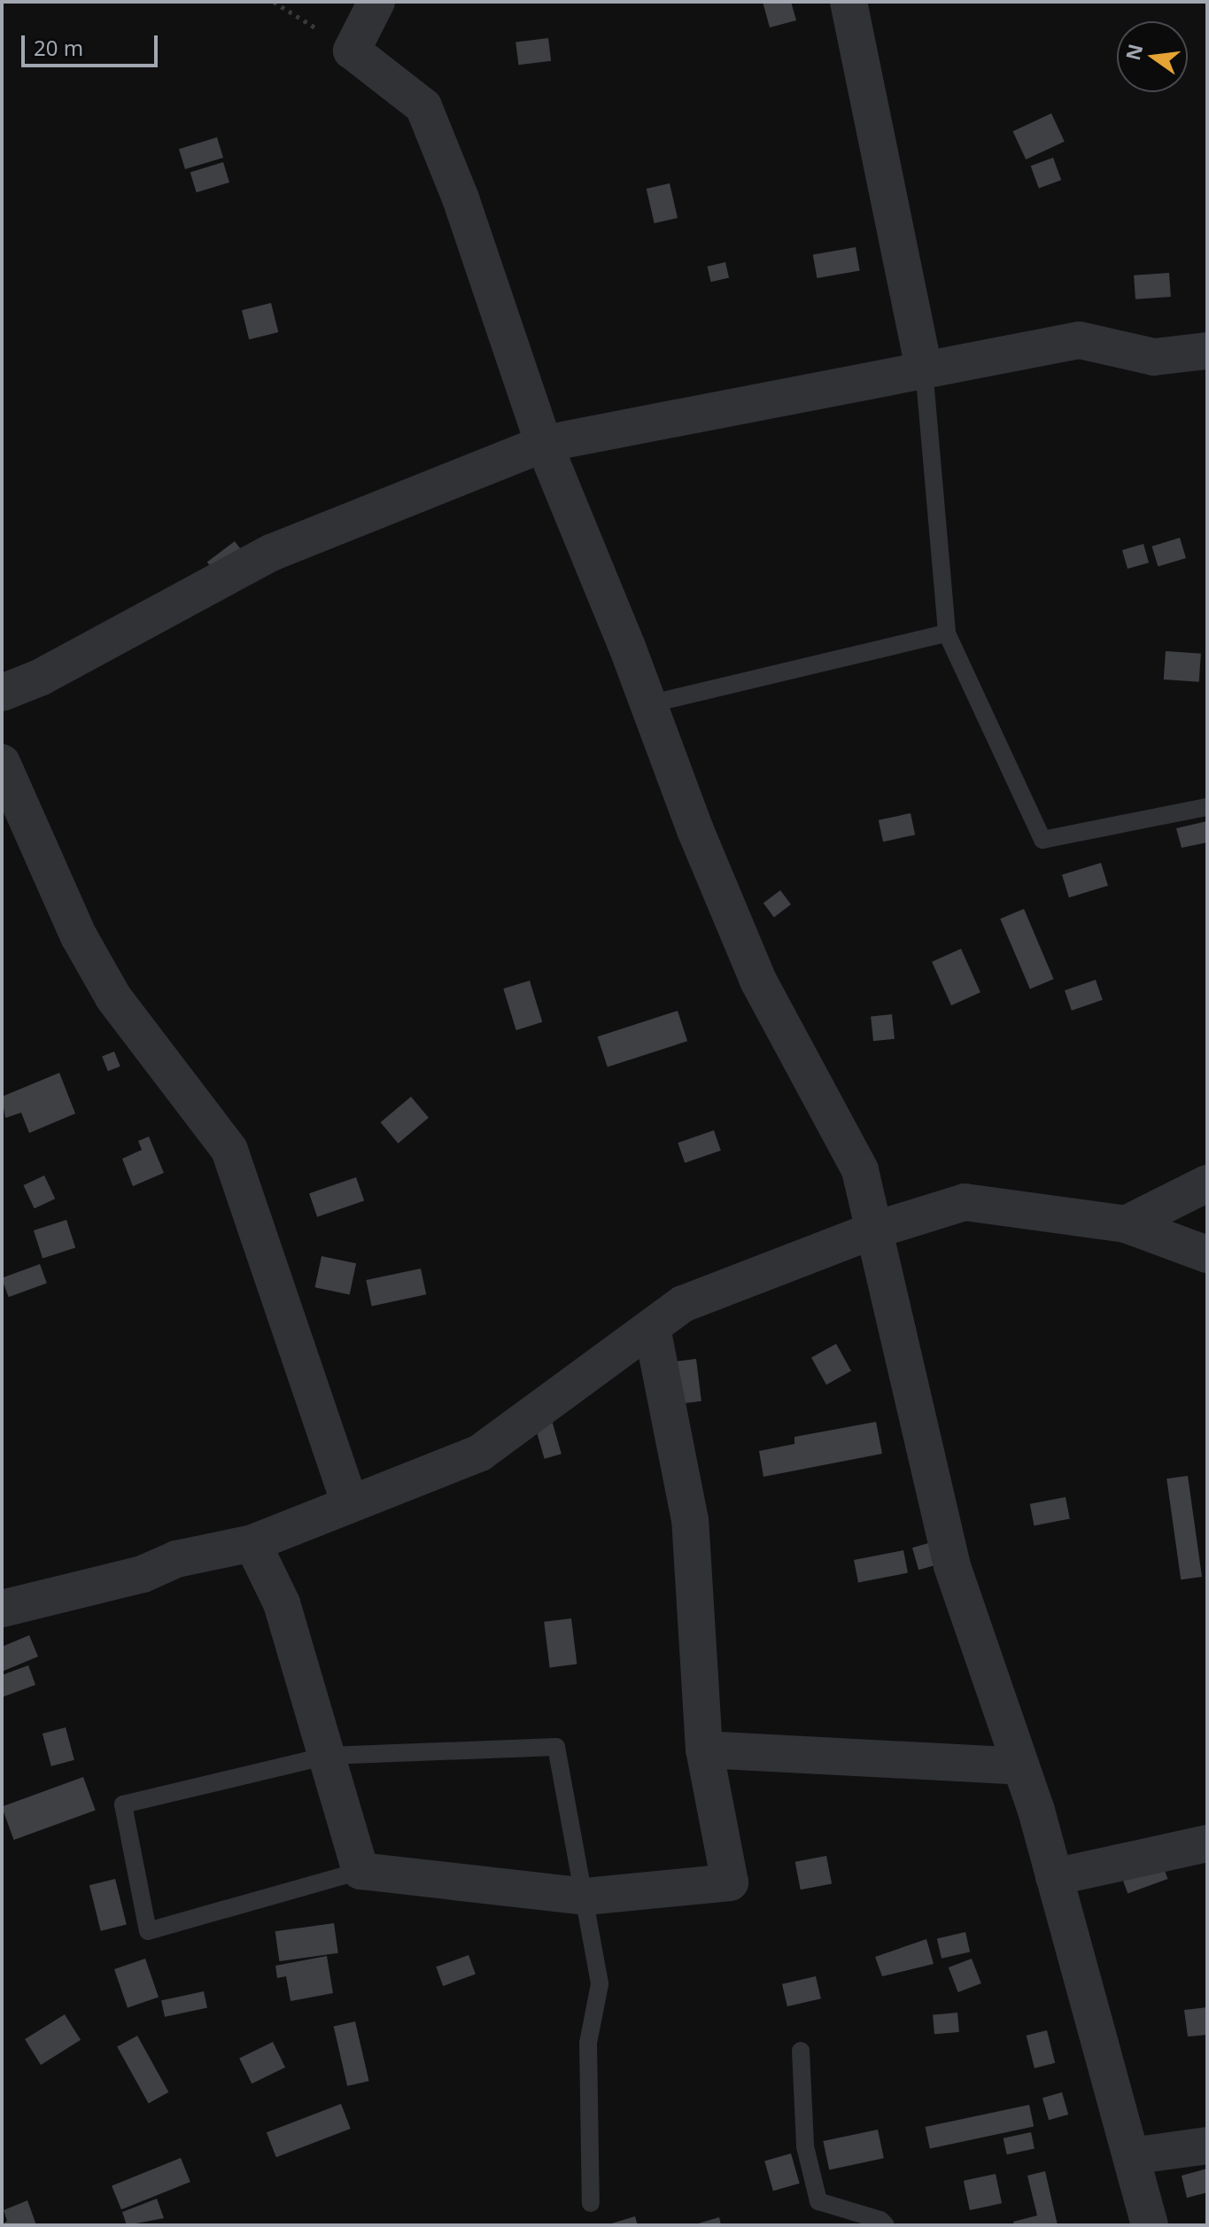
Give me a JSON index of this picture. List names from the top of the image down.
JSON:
{
  "scale_bar": "20 m",
  "north": "left"
}
